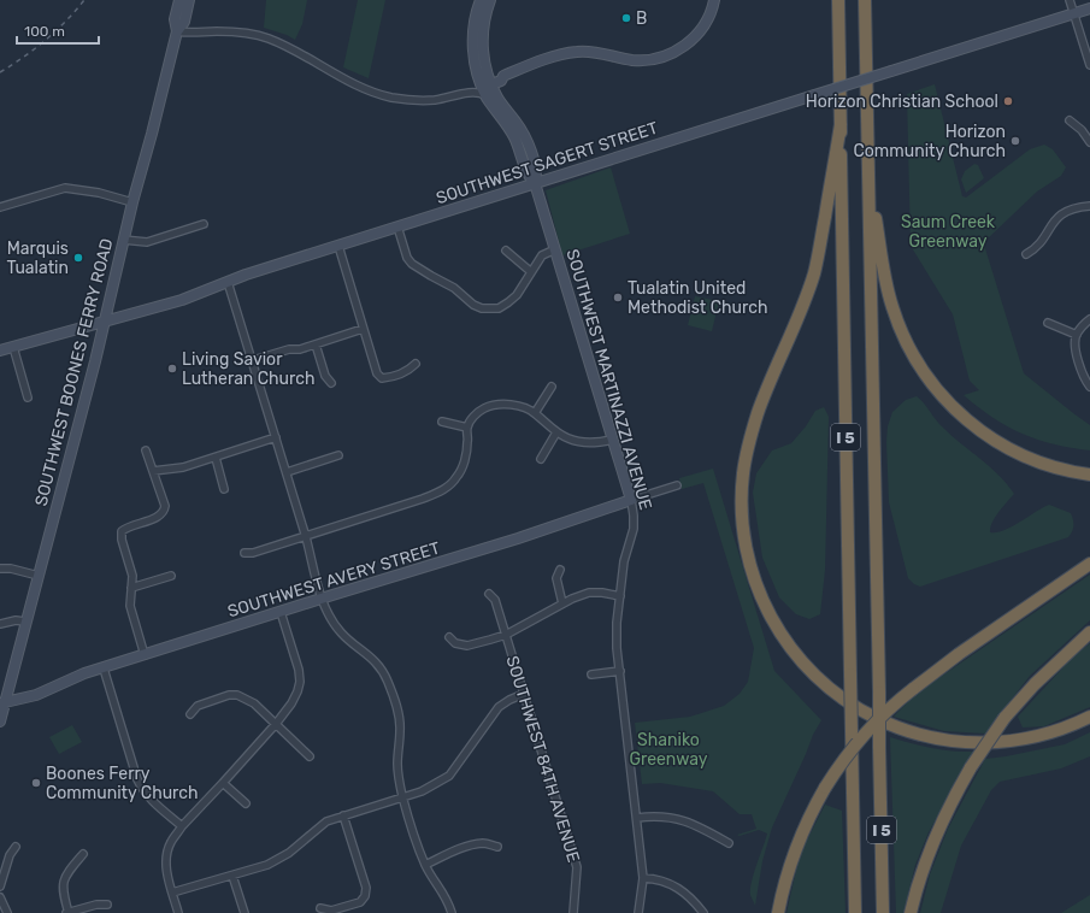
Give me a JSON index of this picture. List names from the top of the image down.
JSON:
{
  "streets": {
    "highway": ["I 5"],
    "main road": [
      "SOUTHWEST SAGERT STREET",
      "SOUTHWEST BOONES FERRY ROAD",
      "SOUTHWEST MARTINAZZI AVENUE",
      "SOUTHWEST AVERY STREET"
    ],
    "street": ["SOUTHWEST 84TH AVENUE"]
  },
  "crossings": [
    ["SOUTHWEST SAGERT STREET", "SOUTHWEST BOONES FERRY ROAD"],
    ["SOUTHWEST SAGERT STREET", "SOUTHWEST MARTINAZZI AVENUE"],
    ["SOUTHWEST BOONES FERRY ROAD", "SOUTHWEST AVERY STREET"],
    ["SOUTHWEST MARTINAZZI AVENUE", "SOUTHWEST AVERY STREET"]
  ],
  "parks": ["Saum Creek Greenway", "Shaniko Greenway"],
  "places": [
    "B",
    "Horizon Christian School",
    "Horizon Community Church",
    "Marquis Tualatin",
    "Tualatin United Methodist Church",
    "Living Savior Lutheran Church",
    "Boones Ferry Community Church"
  ],
  "scale_bar": "100 m"
}
